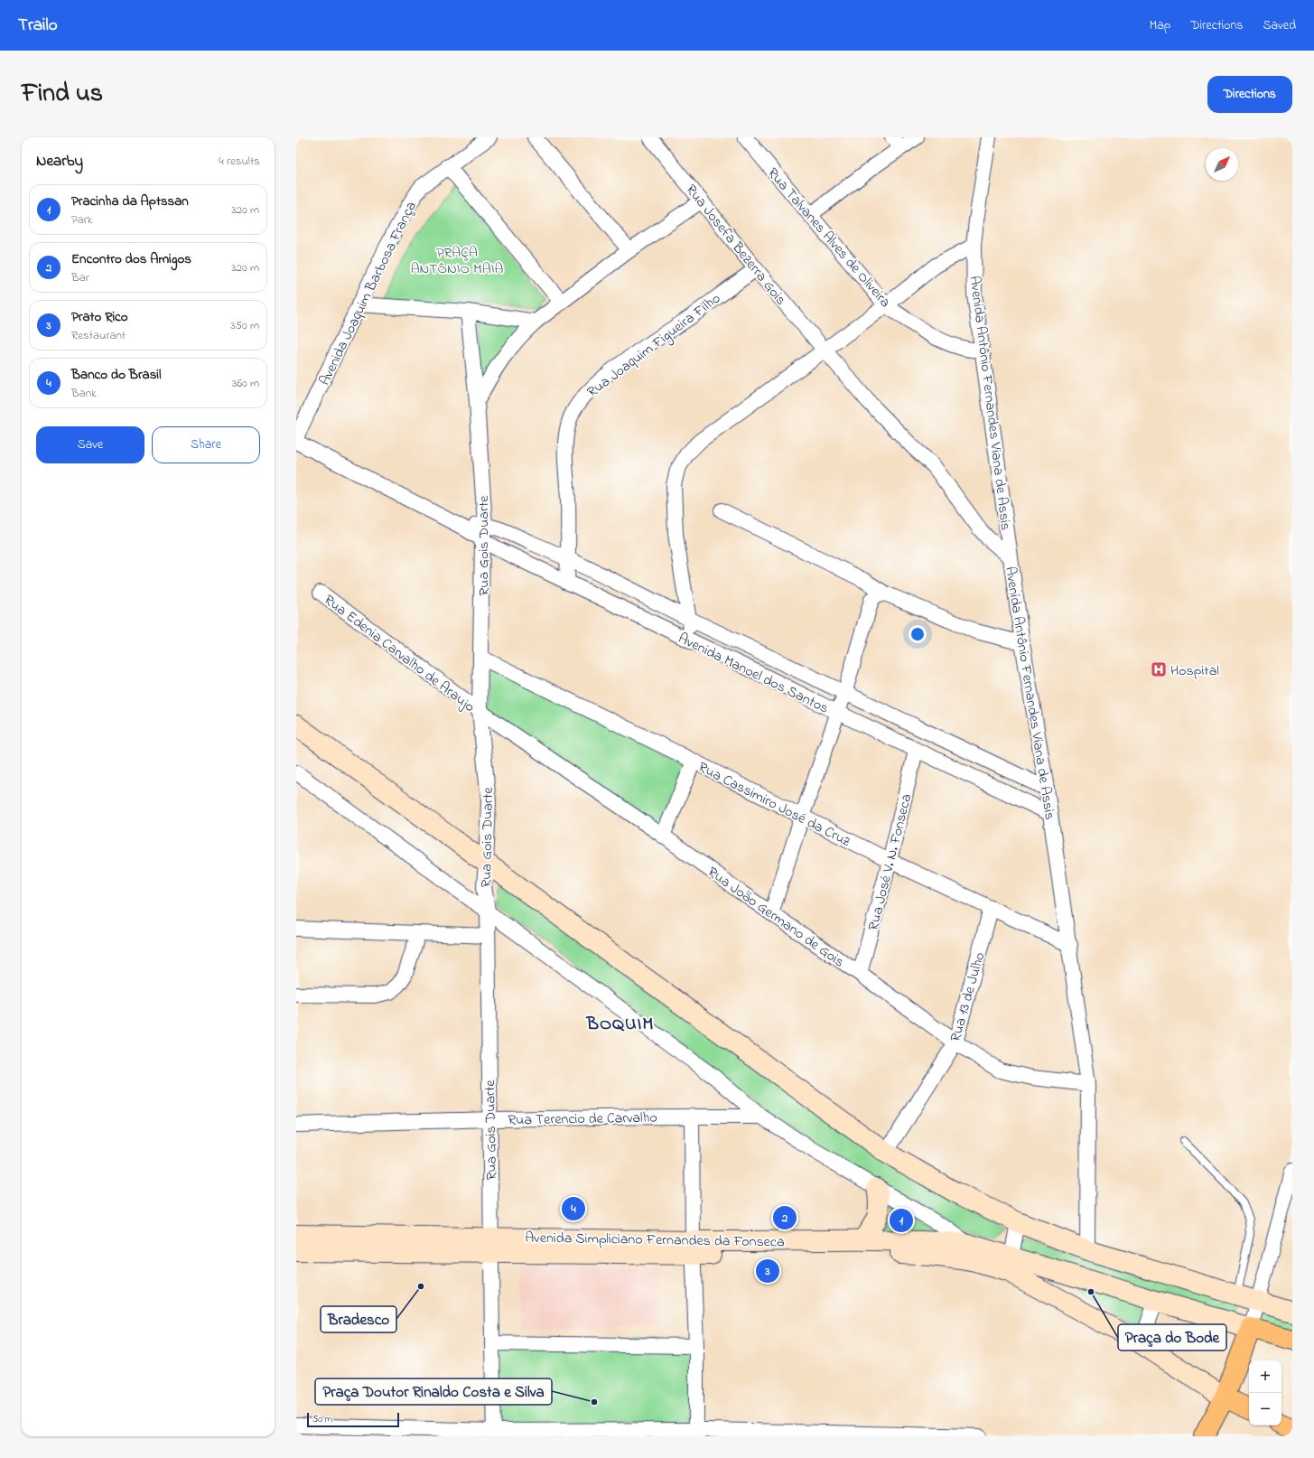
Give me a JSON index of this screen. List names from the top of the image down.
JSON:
{
  "streets": {
    "main road": ["Avenida Simpliciano Fernandes da Fonseca"],
    "street": [
      "Rua Talvanes Alves de Oliveira",
      "Rua Josefa Bezerra Gois",
      "Avenida Joaquim Barbosa França",
      "Rua Joaquim Figueira Filho",
      "Avenida Antônio Fernandes Viana de Assis",
      "Rua Gois Duarte",
      "Rua Edenia Carvalho de Araujo",
      "Avenida Manoel dos Santos",
      "Rua Cassimiro José da Cruz",
      "Rua José V. N. Fonseca",
      "Rua João Germano de Gois",
      "Rua 13 de Julho",
      "Rua Terencio de Carvalho"
    ]
  },
  "crossings": [
    ["Rua Talvanes Alves de Oliveira", "Avenida Antônio Fernandes Viana de Assis"],
    ["Rua Josefa Bezerra Gois", "Rua Joaquim Figueira Filho"],
    ["Rua Josefa Bezerra Gois", "Avenida Antônio Fernandes Viana de Assis"],
    ["Rua Joaquim Figueira Filho", "Avenida Manoel dos Santos"],
    ["Avenida Antônio Fernandes Viana de Assis", "Avenida Manoel dos Santos"],
    ["Avenida Antônio Fernandes Viana de Assis", "Rua Cassimiro José da Cruz"],
    ["Avenida Antônio Fernandes Viana de Assis", "Rua João Germano de Gois"],
    ["Rua Gois Duarte", "Rua Edenia Carvalho de Araujo"],
    ["Rua Gois Duarte", "Avenida Manoel dos Santos"],
    ["Rua Gois Duarte", "Rua Cassimiro José da Cruz"],
    ["Rua Gois Duarte", "Rua João Germano de Gois"],
    ["Rua Gois Duarte", "Rua Terencio de Carvalho"],
    ["Rua Gois Duarte", "Avenida Simpliciano Fernandes da Fonseca"],
    ["Rua Edenia Carvalho de Araujo", "Rua João Germano de Gois"],
    ["Avenida Manoel dos Santos", "Rua José V. N. Fonseca"],
    ["Rua Cassimiro José da Cruz", "Rua José V. N. Fonseca"],
    ["Rua Cassimiro José da Cruz", "Rua 13 de Julho"],
    ["Rua José V. N. Fonseca", "Rua João Germano de Gois"],
    ["Rua João Germano de Gois", "Rua 13 de Julho"]
  ],
  "districts": ["BOQUIM"],
  "parks": ["PRAÇA ANTÔNIO MAIA"],
  "places": {
    "hospital": ["Hospital"],
    "other": ["Bradesco", "Praça do Bode", "Praça Doutor Rinaldo Costa e Silva"]
  },
  "scale_bar": "50 m",
  "north": "top right",
  "page": {
    "header": "Trailo",
    "nav": ["Map", "Directions", "Saved"],
    "title": "Find us",
    "buttons": [
      "Directions",
      ["Save", "Share"]
    ],
    "heading": ["Nearby", "4 results"],
    "list": [
      {
        "mark": "1",
        "name": "Pracinha da Aptssan",
        "note": "Park",
        "value": "320 m"
      },
      {
        "mark": "2",
        "name": "Encontro dos Amigos",
        "note": "Bar",
        "value": "320 m"
      },
      {
        "mark": "3",
        "name": "Prato Rico",
        "note": "Restaurant",
        "value": "350 m"
      },
      {
        "mark": "4",
        "name": "Banco do Brasil",
        "note": "Bank",
        "value": "360 m"
      }
    ],
    "pins": [
      "4",
      "2",
      "1",
      "3"
    ],
    "map_buttons": ["+", "−"],
    "scale": "50 m"
  }
}
